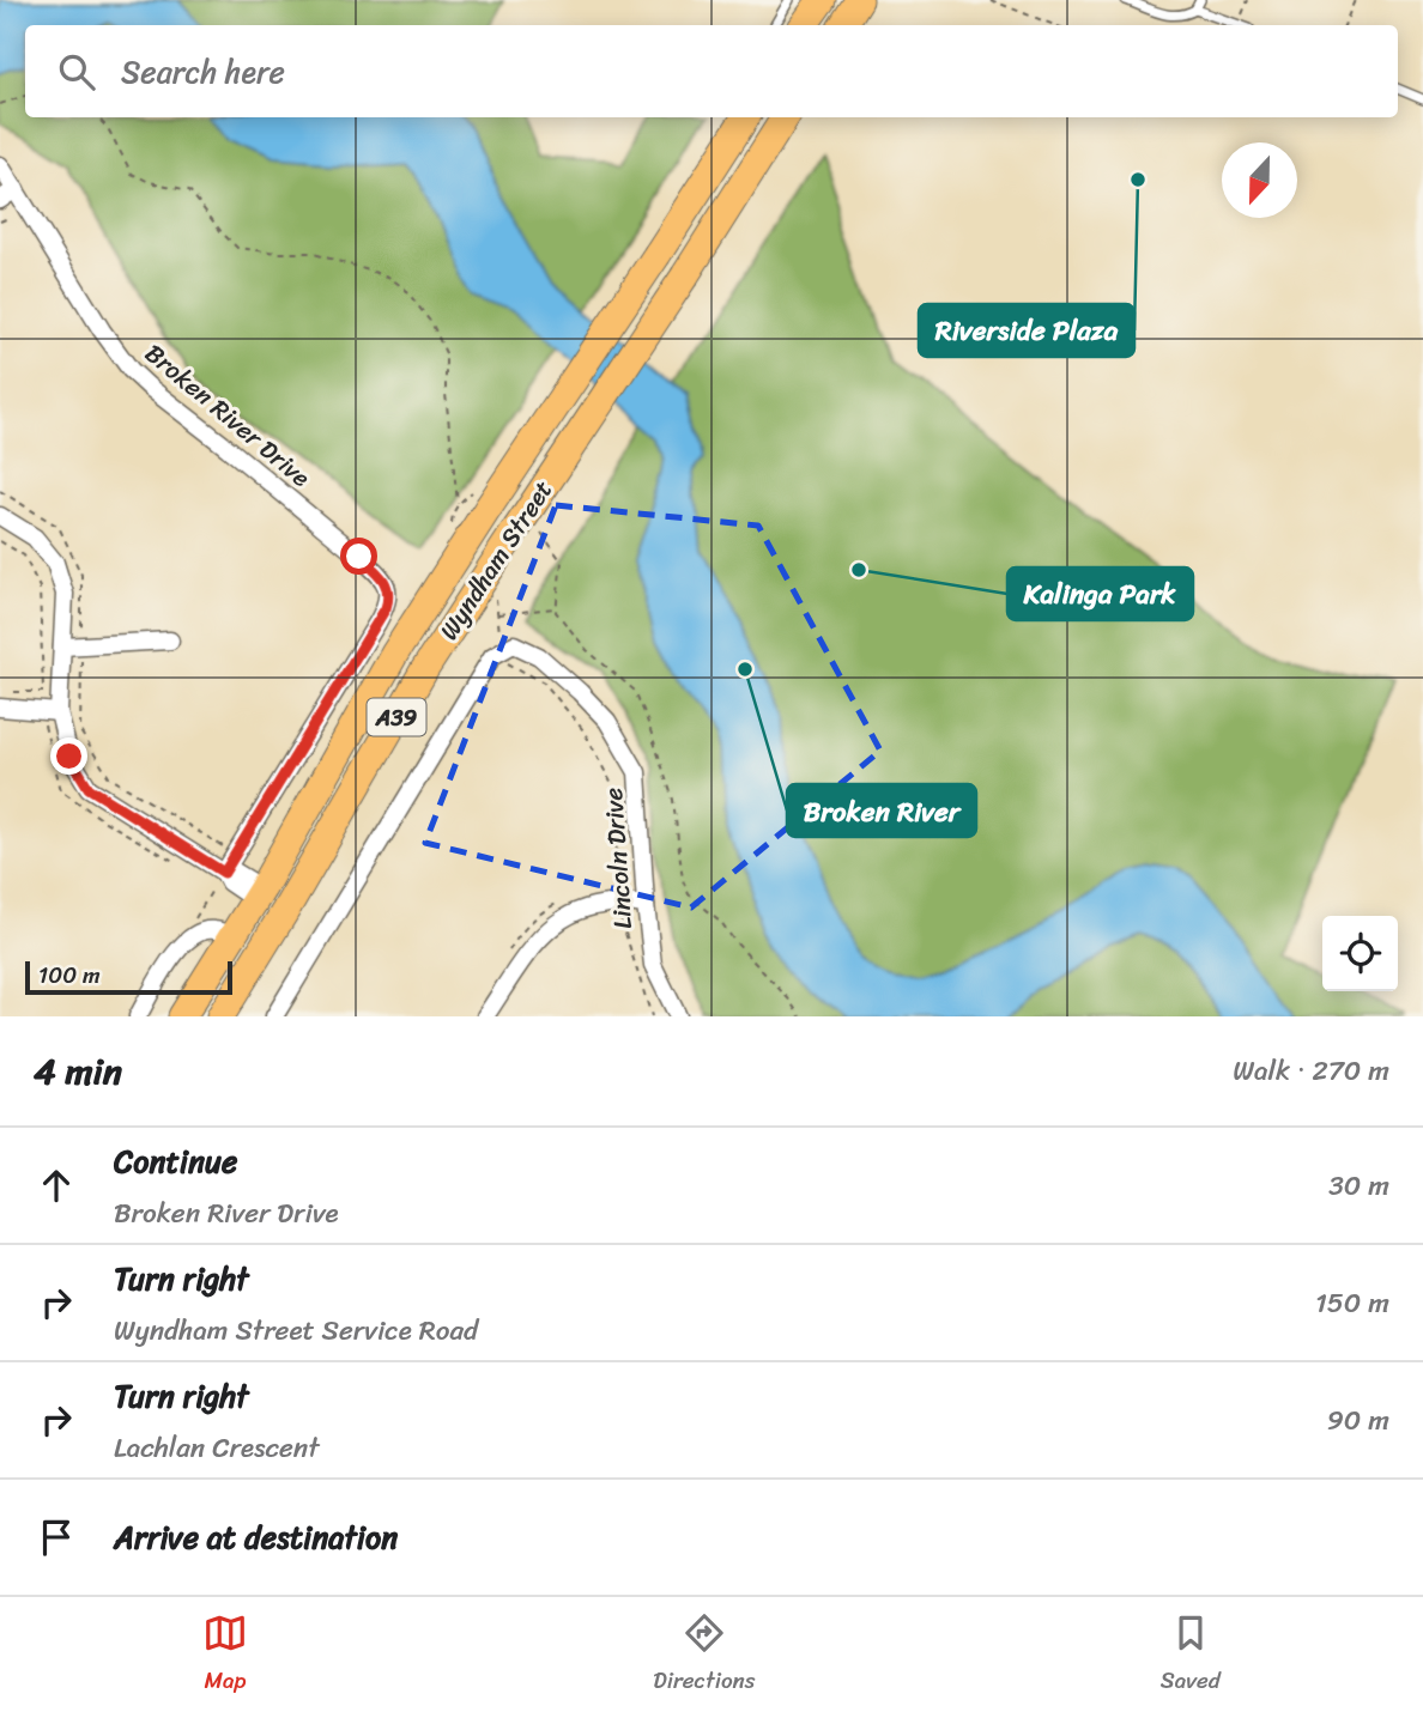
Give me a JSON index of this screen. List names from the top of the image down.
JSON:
{
  "streets": {
    "highway": ["Wyndham Street", "A39"],
    "street": ["Broken River Drive", "Lincoln Drive"]
  },
  "crossings": [
    ["Wyndham Street", "Lincoln Drive"]
  ],
  "places": ["Riverside Plaza", "Kalinga Park", "Broken River"],
  "scale_bar": "100 m",
  "north": "bottom",
  "page": {
    "search": "Search here",
    "scale": "100 m",
    "heading": ["4 min", "Walk · 270 m"],
    "list": [
      ["Continue", "Broken River Drive", "30 m"],
      ["Turn right", "Wyndham Street Service Road", "150 m"],
      ["Turn right", "Lachlan Crescent", "90 m"],
      "Arrive at destination"
    ],
    "nav": ["Map", "Directions", "Saved"]
  }
}
